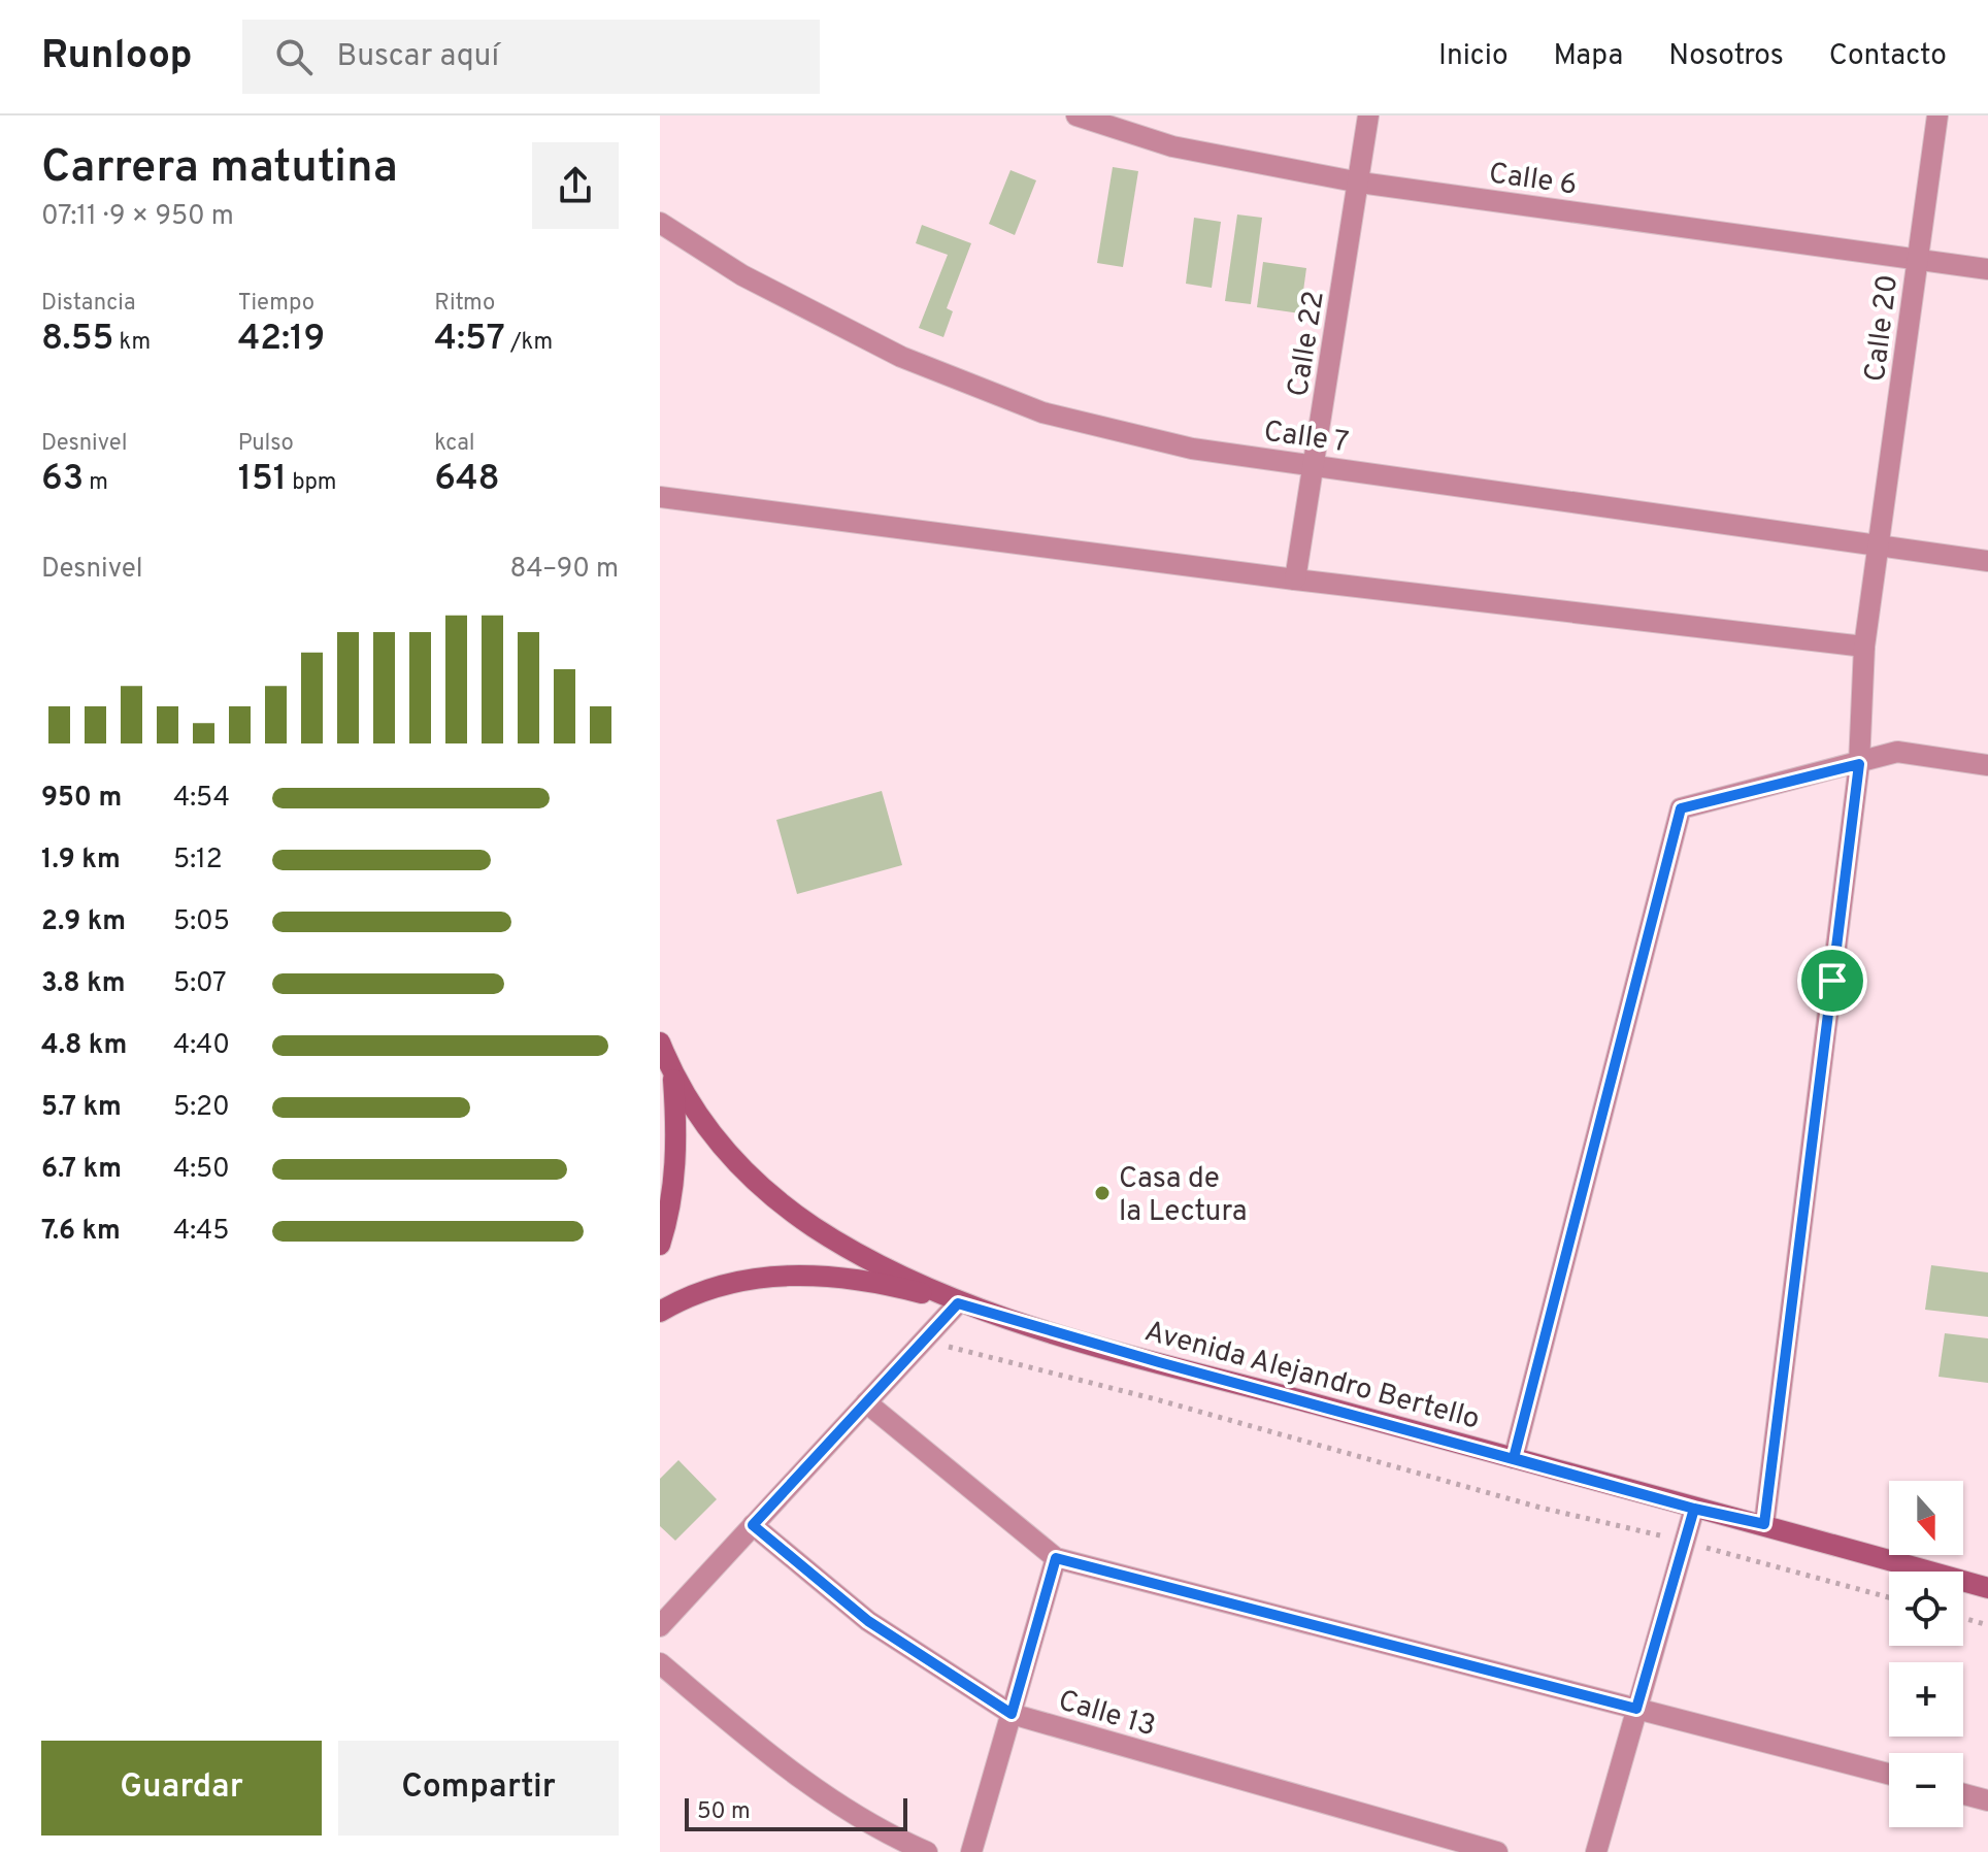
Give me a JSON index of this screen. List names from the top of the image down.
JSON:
{
  "streets": {
    "main road": ["Avenida Alejandro Bertello"],
    "street": [
      "Calle 6",
      "Calle 20",
      "Calle 22",
      "Calle 7",
      "Calle 13"
    ]
  },
  "crossings": [
    ["Calle 6", "Calle 20"],
    ["Calle 6", "Calle 22"],
    ["Calle 20", "Calle 7"],
    ["Calle 20", "Avenida Alejandro Bertello"],
    ["Calle 22", "Calle 7"]
  ],
  "places": ["Casa de la Lectura"],
  "scale_bar": "50 m",
  "north": "bottom",
  "page": {
    "header": "Runloop",
    "search": "Buscar aquí",
    "nav": [
      "Inicio",
      "Mapa",
      "Nosotros",
      "Contacto"
    ],
    "heading": ["Carrera matutina", "07:11 · 9 × 950 m"],
    "stats": [
      ["Distancia", "8.55 km"],
      ["Tiempo", "42:19"],
      ["Ritmo", "4:57 /km"],
      ["Desnivel", "63 m"],
      ["Pulso", "151 bpm"],
      ["kcal", "648"]
    ],
    "chart": ["Desnivel", "84–90 m"],
    "list": [
      {
        "name": "950 m",
        "note": "4:54"
      },
      {
        "name": "1.9 km",
        "note": "5:12"
      },
      {
        "name": "2.9 km",
        "note": "5:05"
      },
      {
        "name": "3.8 km",
        "note": "5:07"
      },
      {
        "name": "4.8 km",
        "note": "4:40"
      },
      {
        "name": "5.7 km",
        "note": "5:20"
      },
      {
        "name": "6.7 km",
        "note": "4:50"
      },
      {
        "name": "7.6 km",
        "note": "4:45"
      }
    ],
    "map_buttons": ["+", "−"],
    "buttons": ["Guardar", "Compartir"],
    "scale": "50 m"
  }
}
